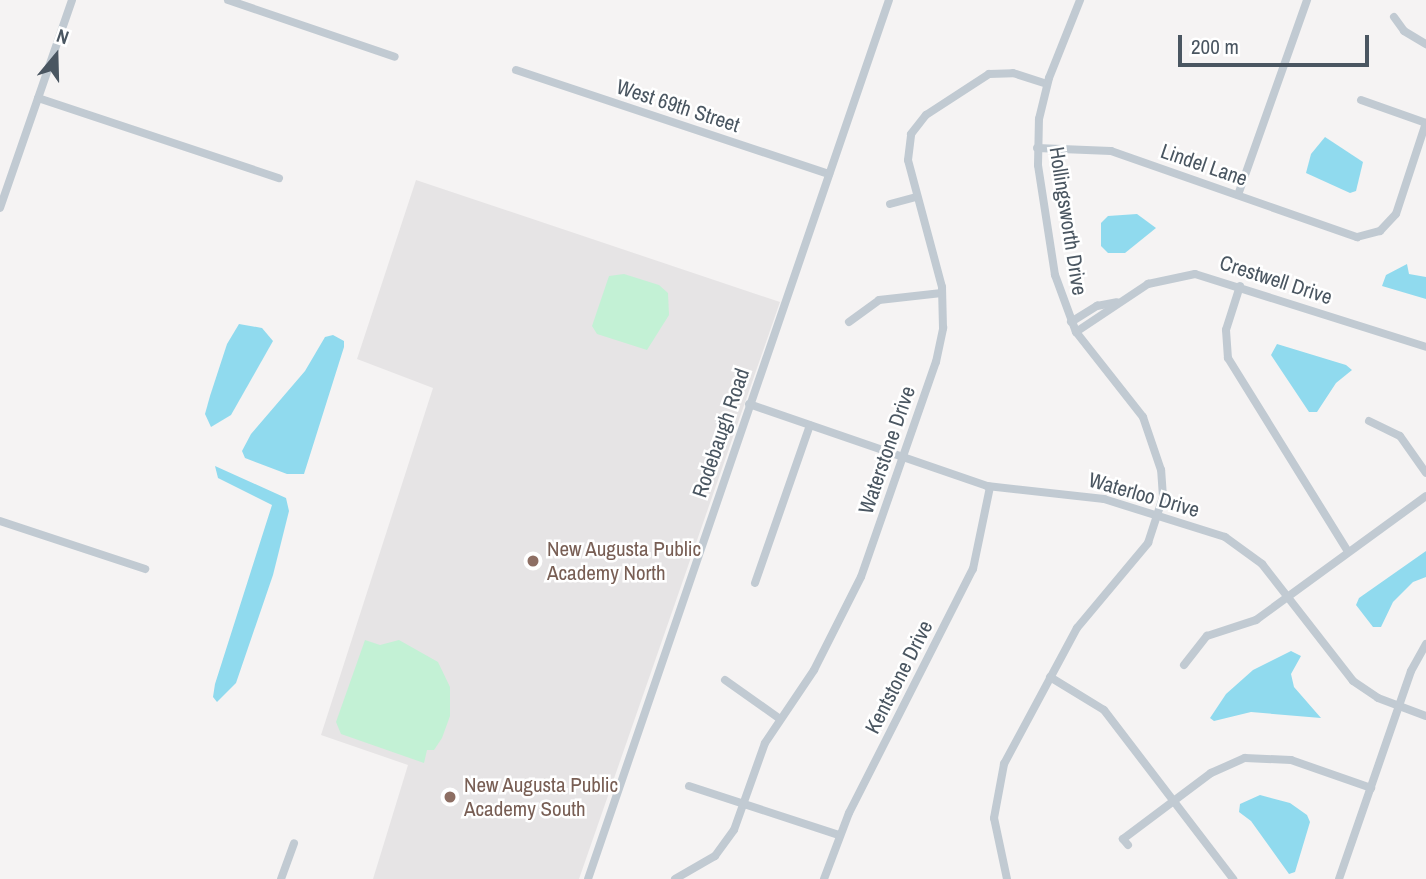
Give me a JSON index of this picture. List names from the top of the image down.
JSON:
{
  "streets": {
    "street": [
      "West 69th Street",
      "Lindel Lane",
      "Hollingsworth Drive",
      "Crestwell Drive",
      "Rodebaugh Road",
      "Waterstone Drive",
      "Waterloo Drive",
      "Kentstone Drive"
    ]
  },
  "crossings": [
    ["West 69th Street", "Rodebaugh Road"],
    ["Lindel Lane", "Hollingsworth Drive"],
    ["Hollingsworth Drive", "Crestwell Drive"],
    ["Hollingsworth Drive", "Waterstone Drive"],
    ["Hollingsworth Drive", "Waterloo Drive"],
    ["Rodebaugh Road", "Waterloo Drive"],
    ["Waterstone Drive", "Waterloo Drive"],
    ["Waterloo Drive", "Kentstone Drive"]
  ],
  "places": ["New Augusta Public Academy North", "New Augusta Public Academy South"],
  "scale_bar": "200 m",
  "north": "top"
}
